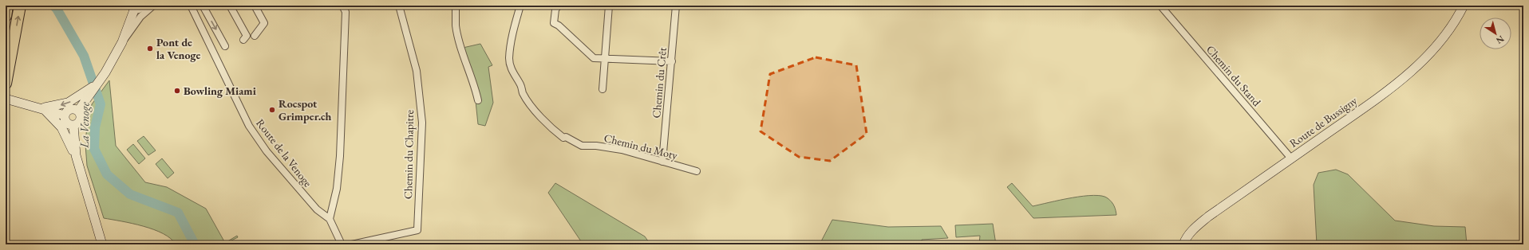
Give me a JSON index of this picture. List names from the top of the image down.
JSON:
{
  "streets": {
    "main road": ["Route de Bussigny"],
    "street": [
      "Chemin du Stand",
      "Chemin du Crêt",
      "Chemin du Moty",
      "Route de la Venoge",
      "Chemin du Chapitre"
    ]
  },
  "crossings": [
    ["Chemin du Stand", "Route de Bussigny"],
    ["Chemin du Crêt", "Chemin du Moty"]
  ],
  "water": ["La Venoge"],
  "places": ["Pont de la Venoge", "Bowling Miami", "Rocspot Grimper.ch"],
  "north": "bottom right"
}
